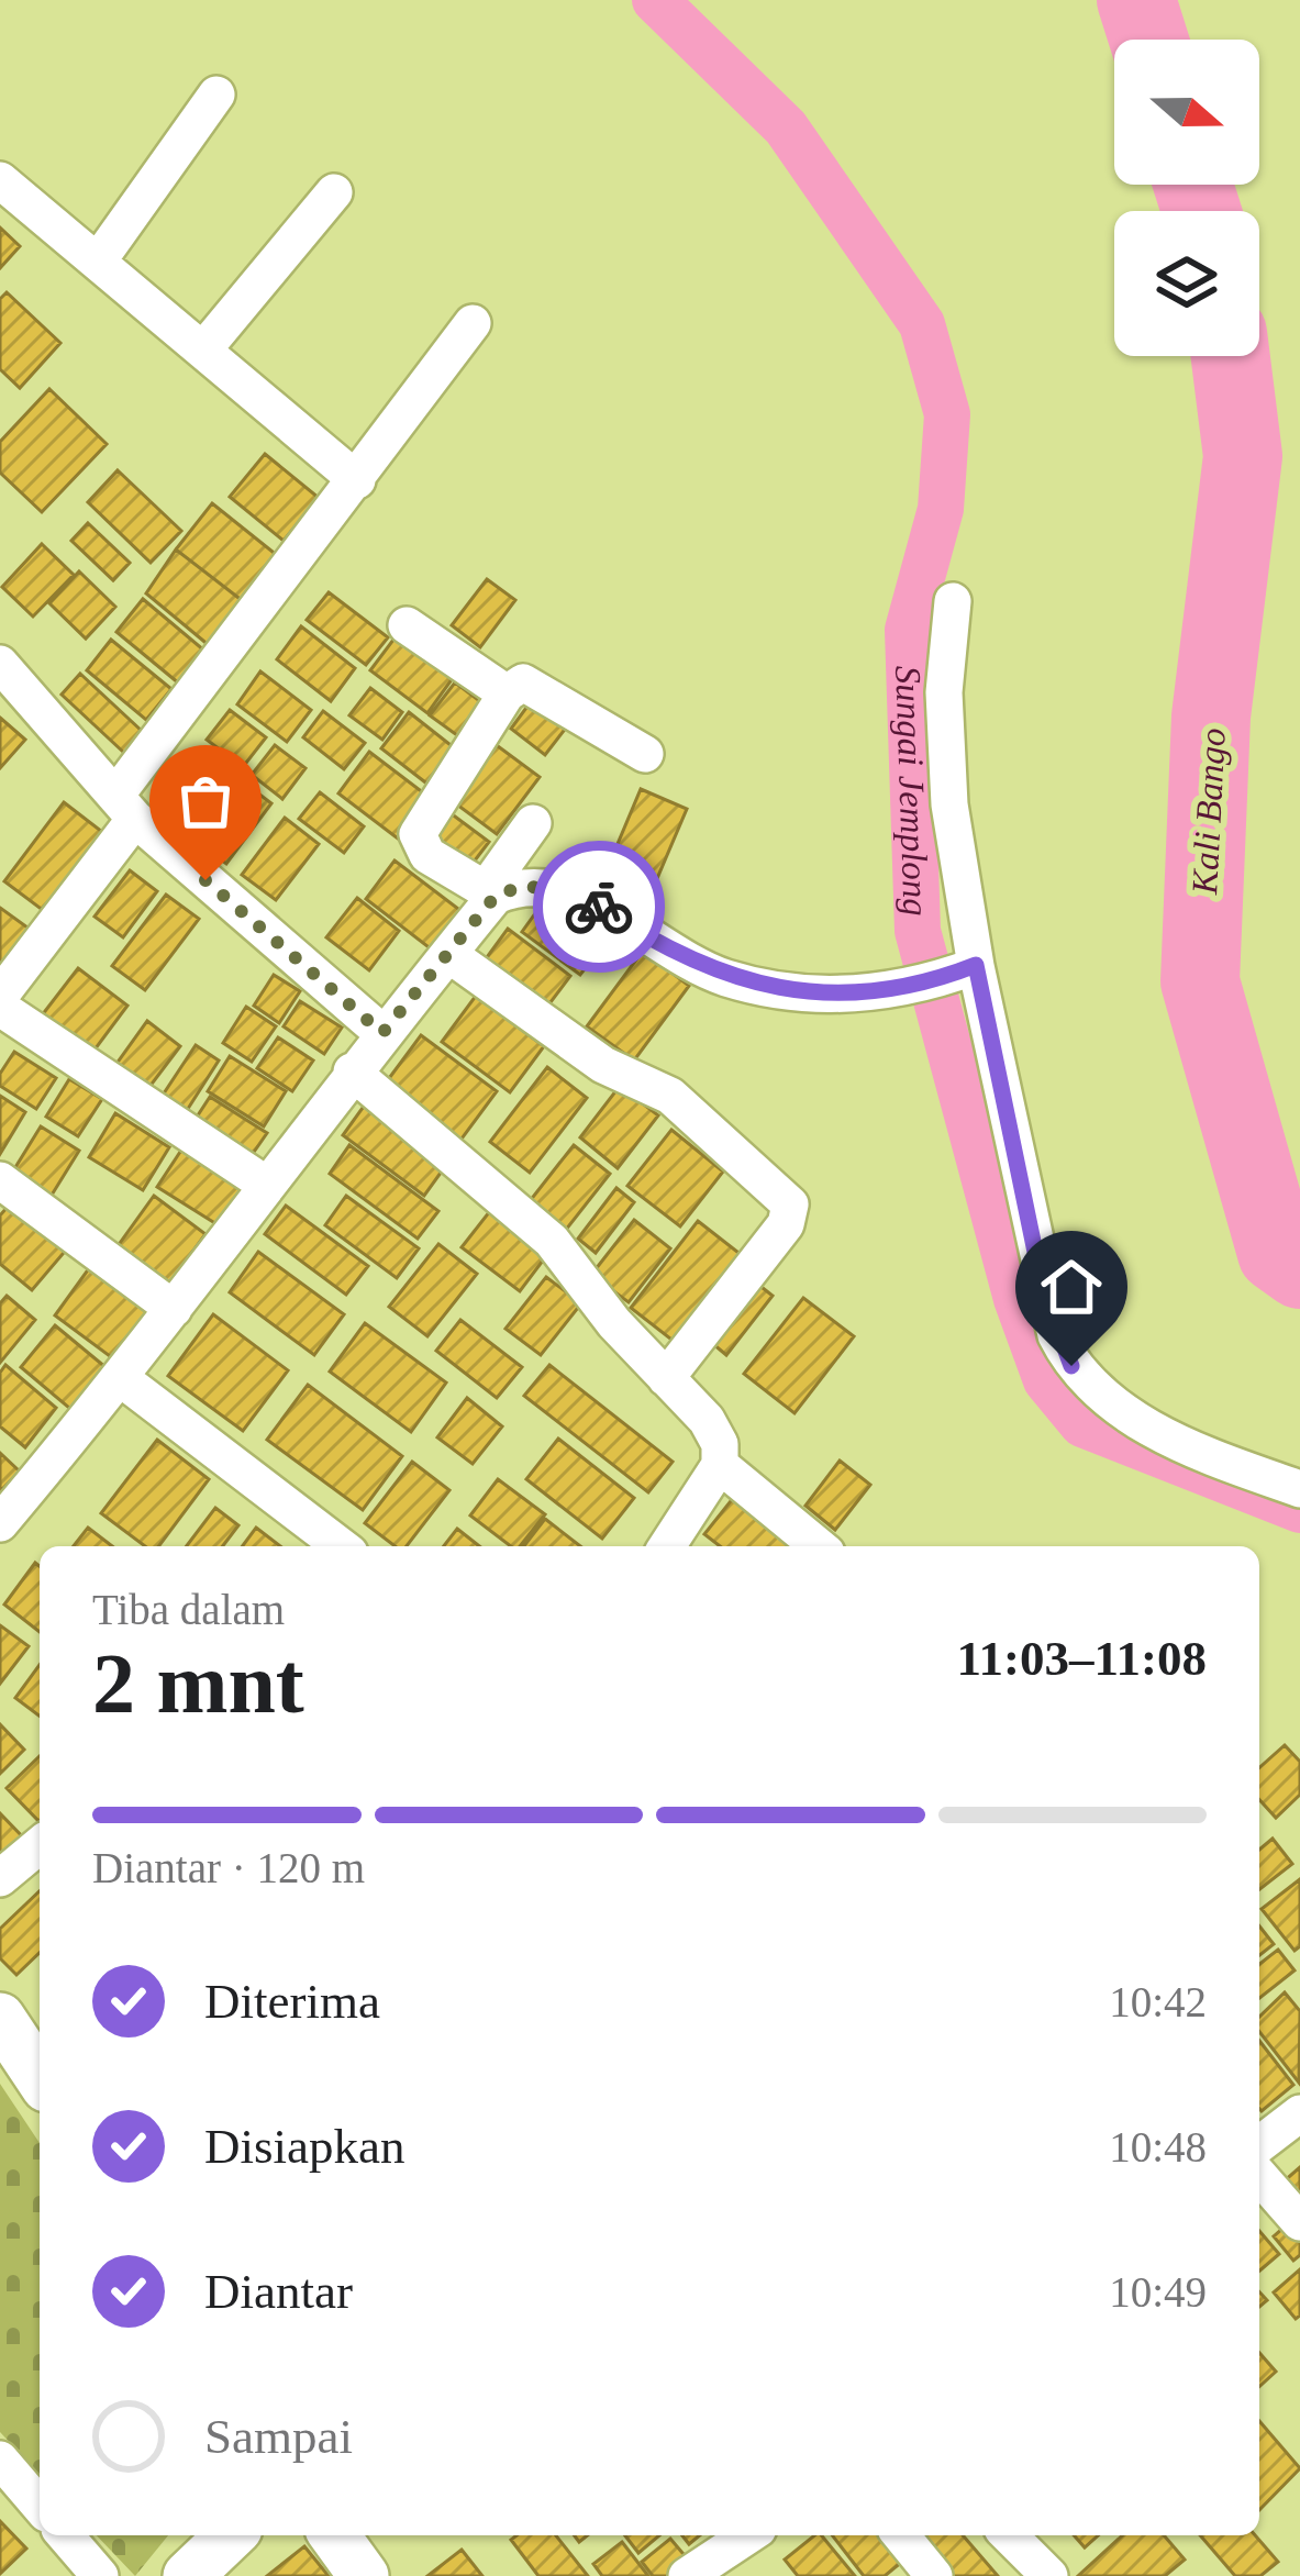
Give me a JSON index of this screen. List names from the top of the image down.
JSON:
{
  "water": ["Sungai Jemplong", "Kali Bango"],
  "north": "right",
  "page": {
    "heading": ["2 mnt", "Tiba dalam", "11:03–11:08"],
    "bar": "Diantar · 120 m",
    "list": [
      ["Diterima", "10:42"],
      ["Disiapkan", "10:48"],
      ["Diantar", "10:49"],
      "Sampai"
    ]
  }
}
